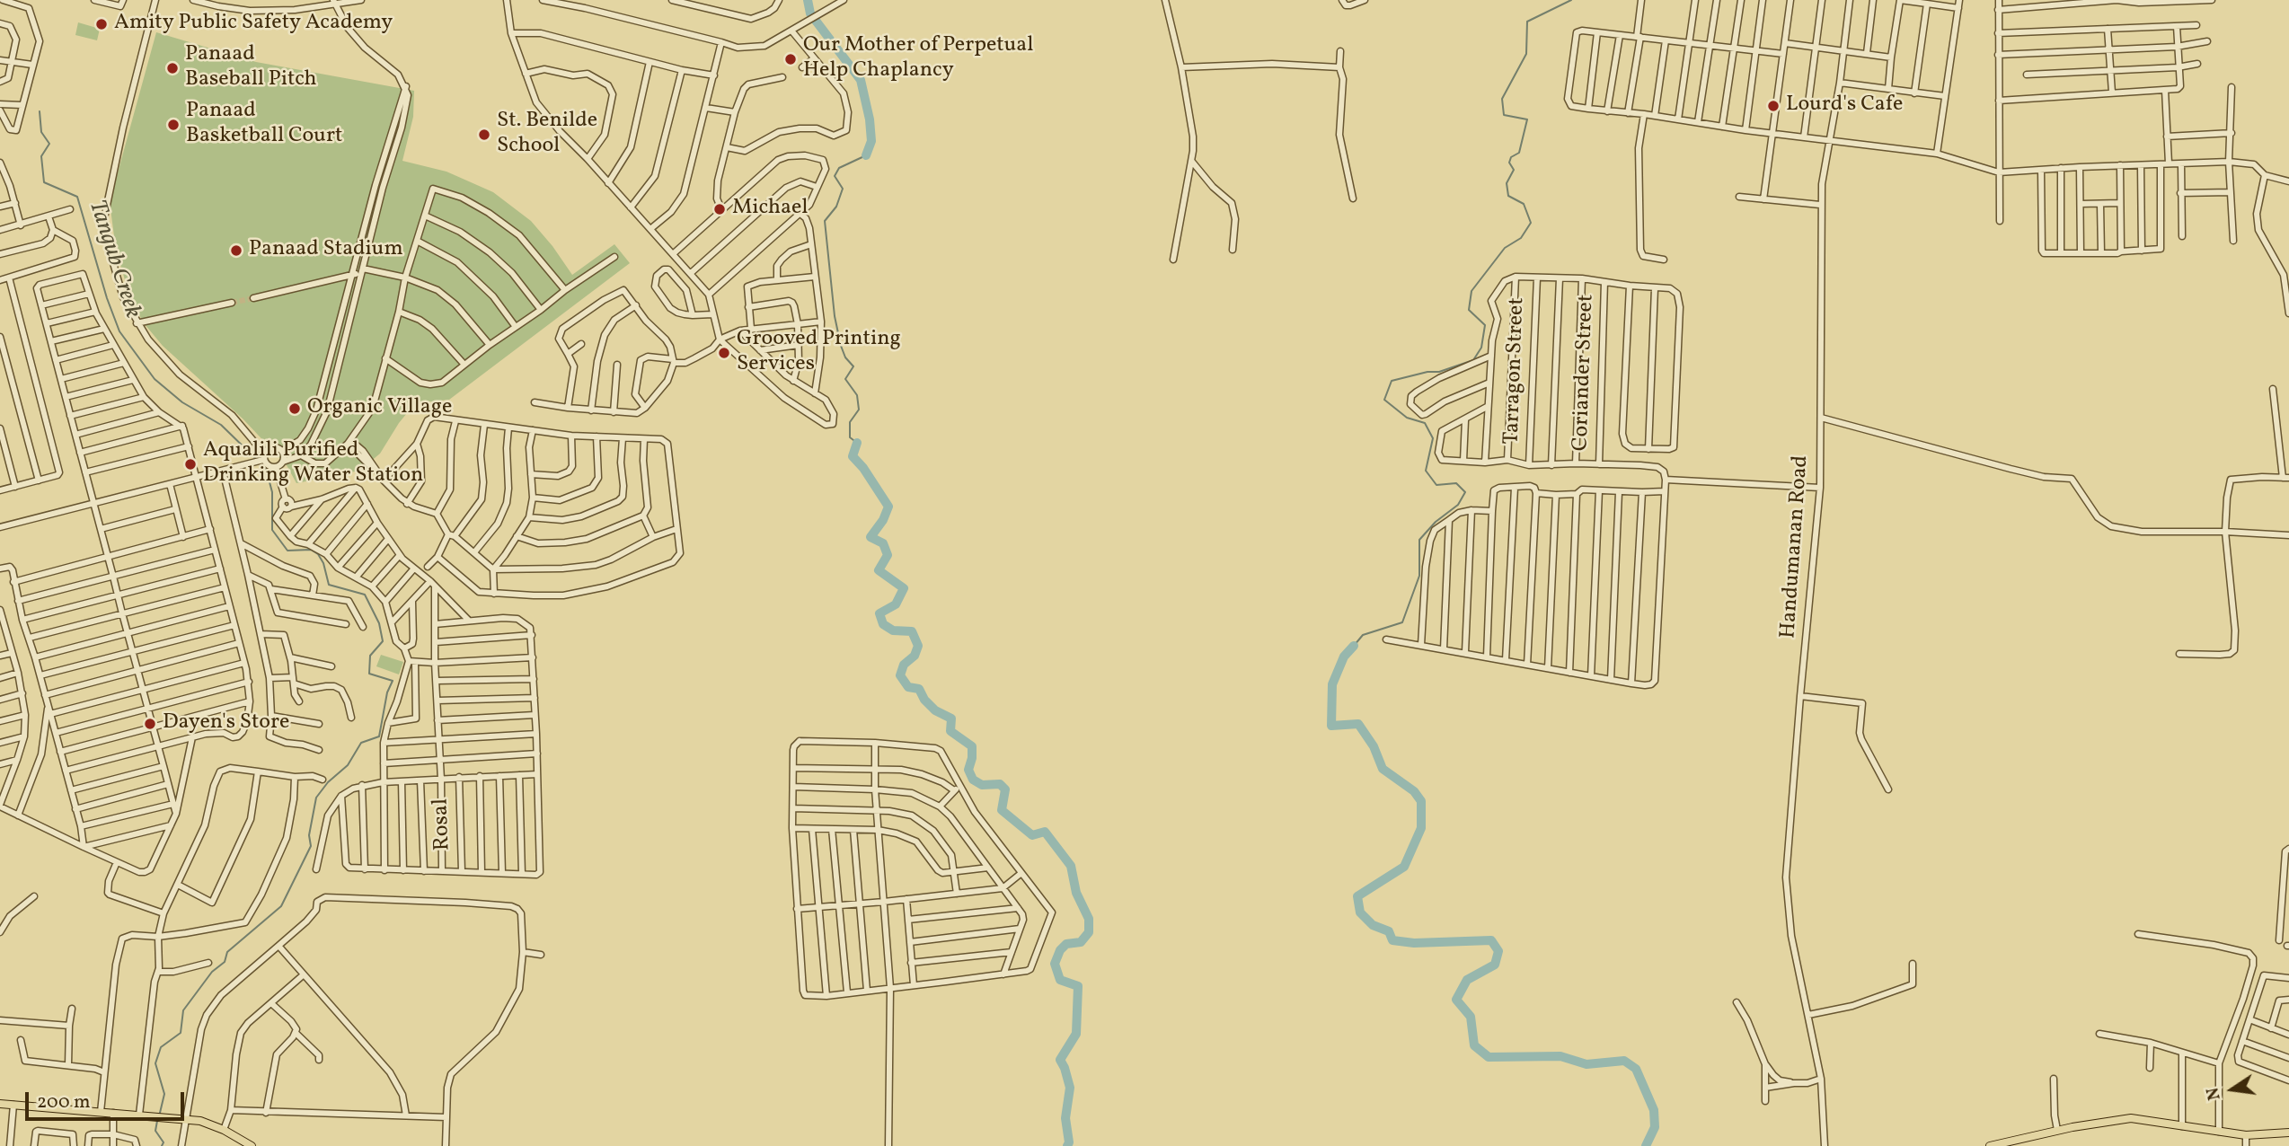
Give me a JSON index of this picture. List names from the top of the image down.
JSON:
{
  "streets": {
    "street": [
      "Tarragon Street",
      "Coriander Street",
      "Handumanan Road",
      "Rosal"
    ]
  },
  "water": ["Tangub Creek"],
  "places": [
    "Amity Public Safety Academy",
    "Our Mother of Perpetual Help Chaplancy",
    "Panaad Baseball Pitch",
    "Lourd's Cafe",
    "Panaad Basketball Court",
    "St. Benilde School",
    "Michael",
    "Panaad Stadium",
    "Grooved Printing Services",
    "Organic Village",
    "Aqualili Purified Drinking Water Station",
    "Dayen's Store"
  ],
  "scale_bar": "200 m",
  "north": "left"
}
